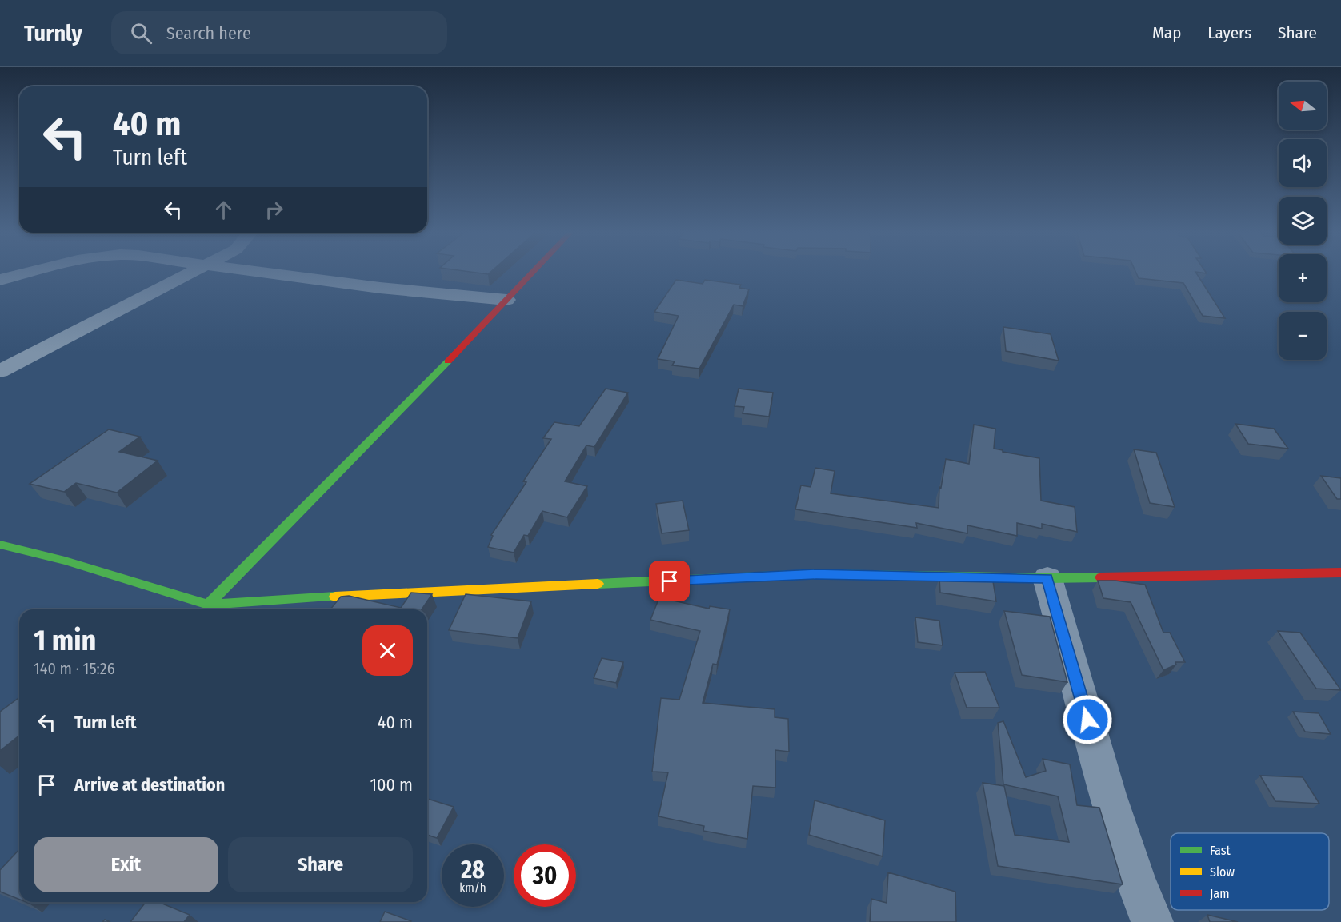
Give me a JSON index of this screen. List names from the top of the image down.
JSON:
{
  "legend": ["Fast", "Slow", "Jam"],
  "north": "left",
  "page": {
    "header": "Turnly",
    "search": "Search here",
    "nav": ["Map", "Layers", "Share"],
    "map_buttons": ["+", "−"],
    "turn": ["40 m", "Turn left"],
    "heading": ["1 min", "140 m · 15:26"],
    "list": [
      {
        "name": "Turn left",
        "value": "40 m"
      },
      {
        "name": "Arrive at destination",
        "value": "100 m"
      }
    ],
    "buttons": ["Exit", "Share"],
    "speed": "28 km/h",
    "limit": "30"
  }
}
